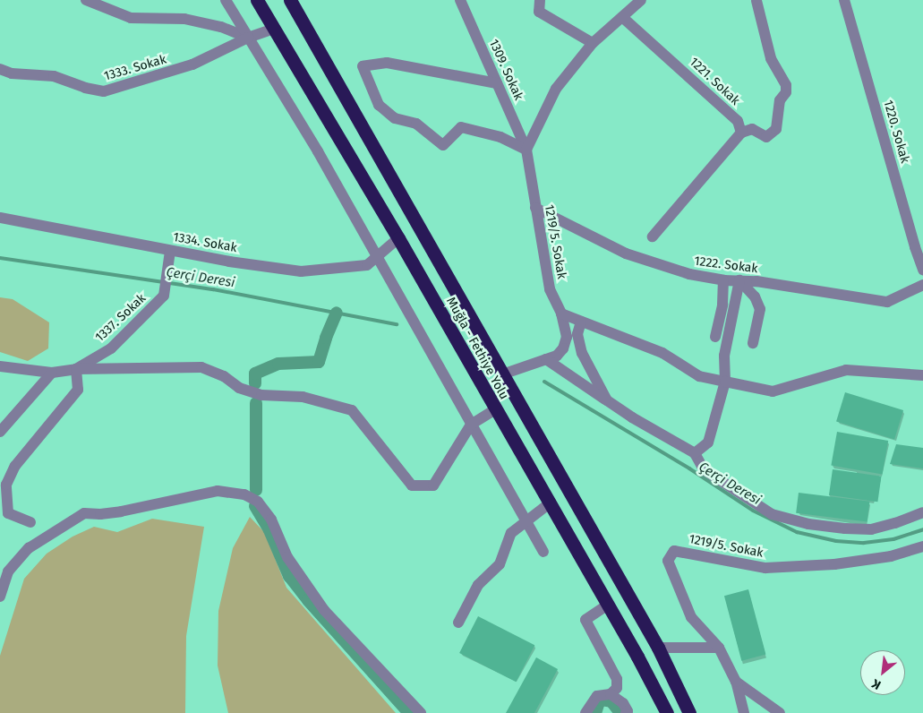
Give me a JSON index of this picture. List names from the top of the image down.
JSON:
{
  "streets": {
    "highway": ["Muğla - Fethiye Yolu"],
    "street": [
      "1333. Sokak",
      "1309. Sokak",
      "1221. Sokak",
      "1220. Sokak",
      "1219/5. Sokak",
      "1334. Sokak",
      "1222. Sokak",
      "1337. Sokak"
    ]
  },
  "crossings": [
    ["1333. Sokak", "Muğla - Fethiye Yolu"],
    ["1309. Sokak", "1219/5. Sokak"],
    ["1219/5. Sokak", "1222. Sokak"],
    ["1219/5. Sokak", "Muğla - Fethiye Yolu"],
    ["1334. Sokak", "1337. Sokak"],
    ["1334. Sokak", "Muğla - Fethiye Yolu"]
  ],
  "water": ["Çerçi Deresi"],
  "north": "bottom left"
}
